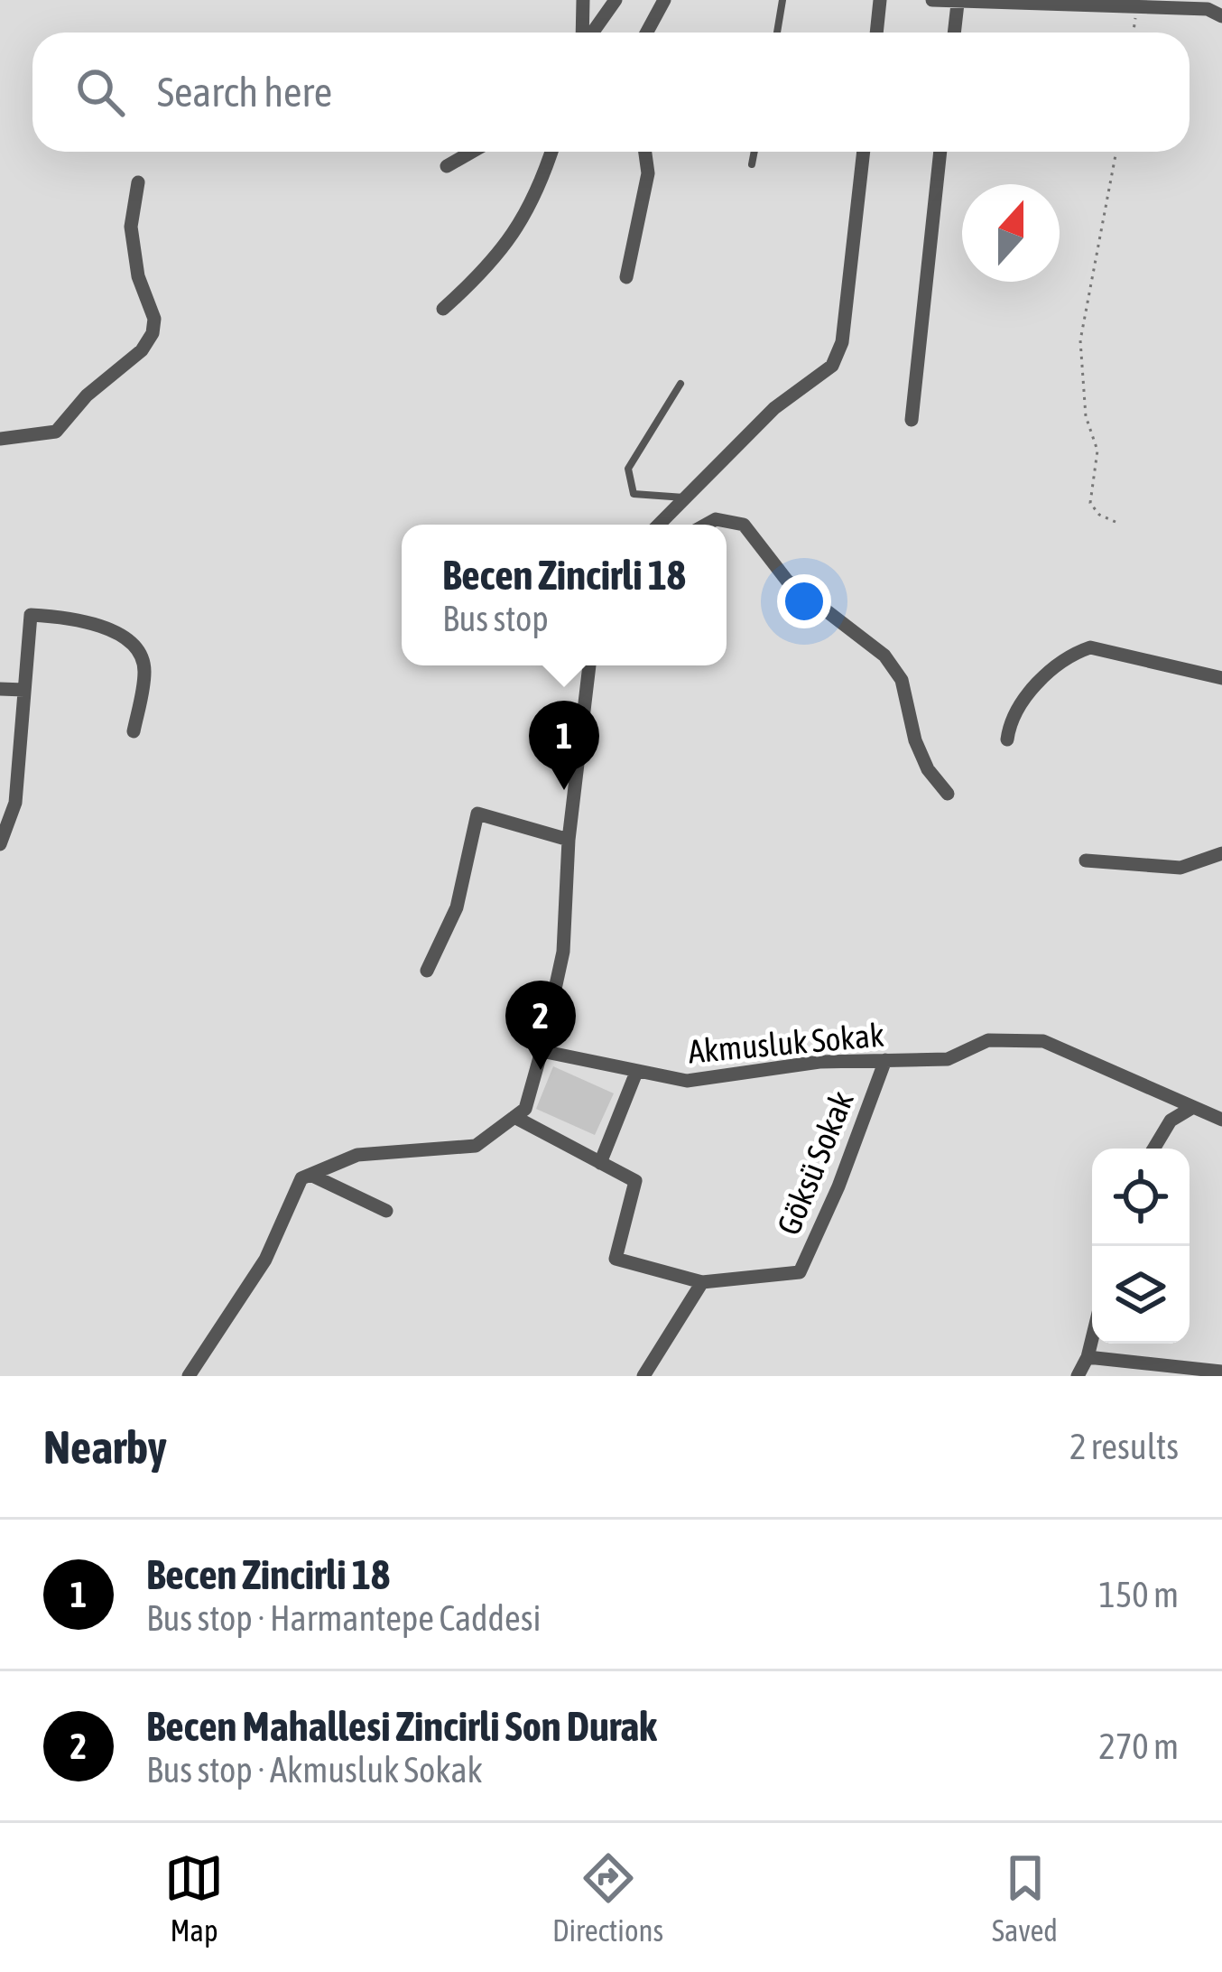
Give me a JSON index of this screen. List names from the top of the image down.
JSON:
{
  "streets": {
    "street": ["Akmusluk Sokak", "Göksü Sokak"]
  },
  "crossings": [
    ["Akmusluk Sokak", "Göksü Sokak"]
  ],
  "north": "top",
  "page": {
    "search": "Search here",
    "popup": ["Becen Zincirli 18", "Bus stop"],
    "pins": ["1", "2"],
    "heading": ["Nearby", "2 results"],
    "list": [
      {
        "mark": "1",
        "name": "Becen Zincirli 18",
        "note": "Bus stop · Harmantepe Caddesi",
        "value": "150 m"
      },
      {
        "mark": "2",
        "name": "Becen Mahallesi Zincirli Son Durak",
        "note": "Bus stop · Akmusluk Sokak",
        "value": "270 m"
      }
    ],
    "nav": ["Map", "Directions", "Saved"]
  }
}
